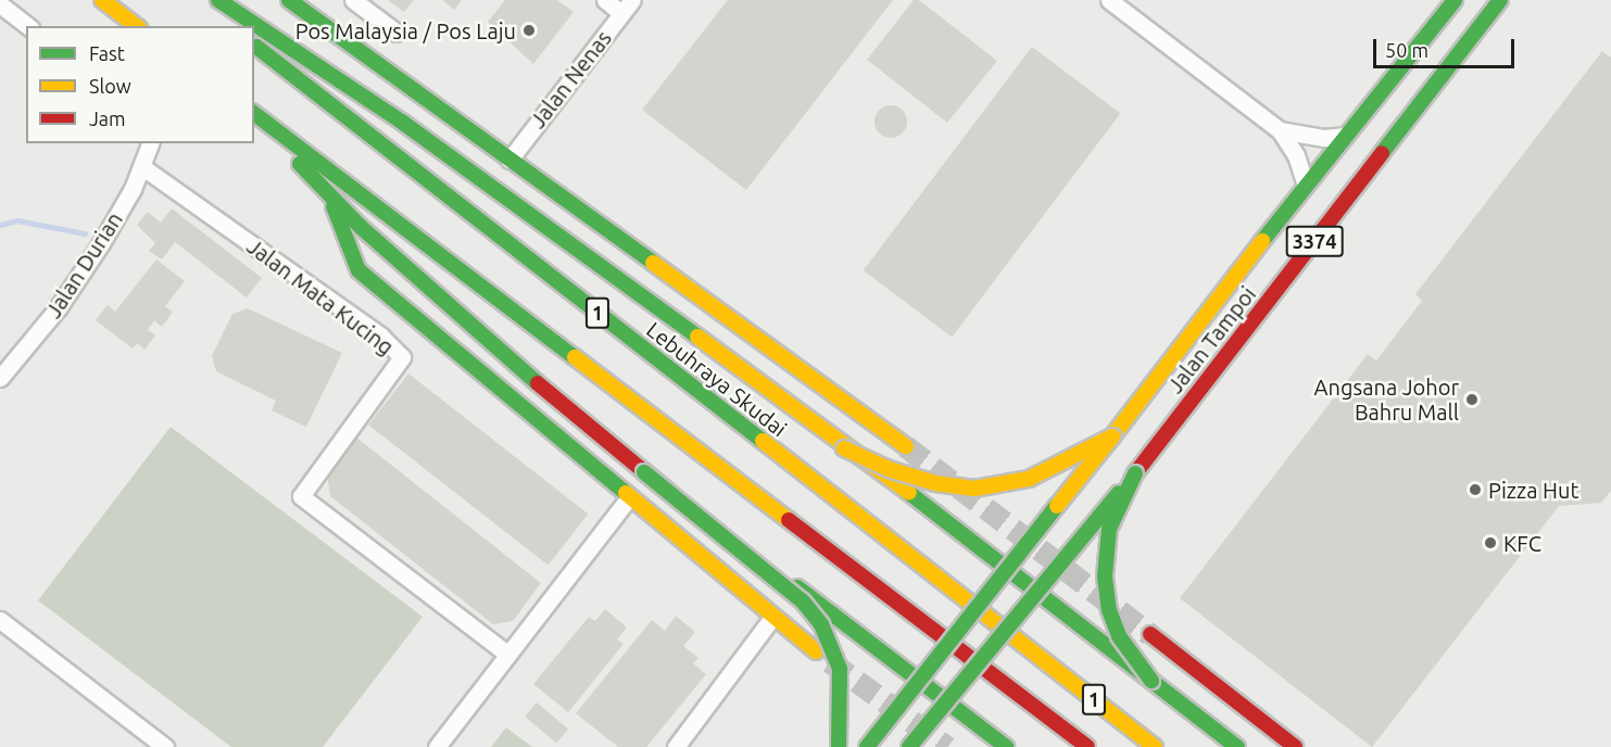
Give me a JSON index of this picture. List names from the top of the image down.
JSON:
{
  "streets": {
    "main road": [
      "3374",
      "1",
      "Jalan Tampoi",
      "Lebuhraya Skudai"
    ],
    "street": ["Jalan Nenas", "Jalan Durian", "Jalan Mata Kucing"]
  },
  "crossings": [
    ["3374", "Jalan Tampoi"],
    ["Jalan Durian", "Jalan Mata Kucing"]
  ],
  "places": [
    "Pos Malaysia / Pos Laju",
    "Angsana Johor Bahru Mall",
    "Pizza Hut",
    "KFC"
  ],
  "legend": ["Fast", "Slow", "Jam"],
  "scale_bar": "50 m"
}
